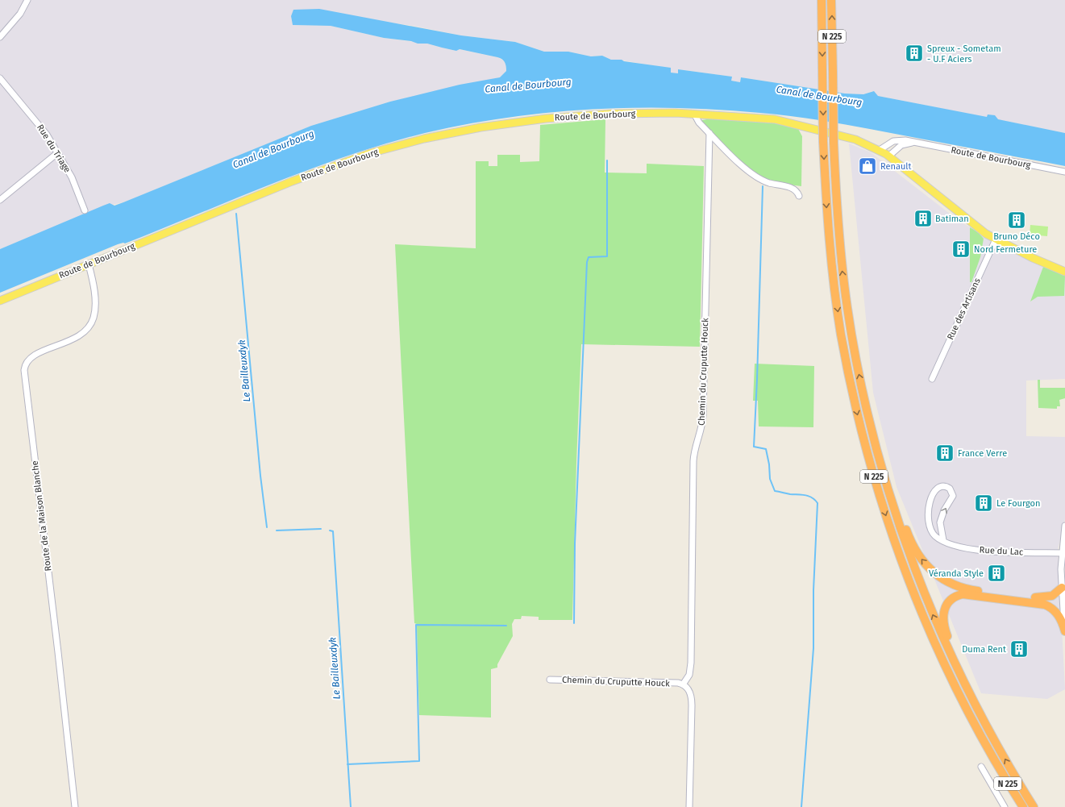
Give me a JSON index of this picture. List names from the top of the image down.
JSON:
{
  "streets": {
    "highway": ["N 225"],
    "main road": ["Route de Bourbourg"],
    "street": [
      "Rue du Triage",
      "Rue des Artisans",
      "Chemin du Cruputte Houck",
      "Route de la Maison Blanche",
      "Rue du Lac"
    ]
  },
  "crossings": [
    ["Route de Bourbourg", "Rue des Artisans"],
    ["Route de Bourbourg", "Route de la Maison Blanche"]
  ],
  "water": ["Canal de Bourbourg", "Le Bailleuxdyk"],
  "places": {
    "building": [
      "Spreux - Sometam - U.F Aciers",
      "Batiman",
      "Bruno Déco",
      "Nord Fermeture",
      "France Verre",
      "Le Fourgon",
      "Véranda Style",
      "Duma Rent"
    ],
    "shop": ["Renault"]
  }
}
